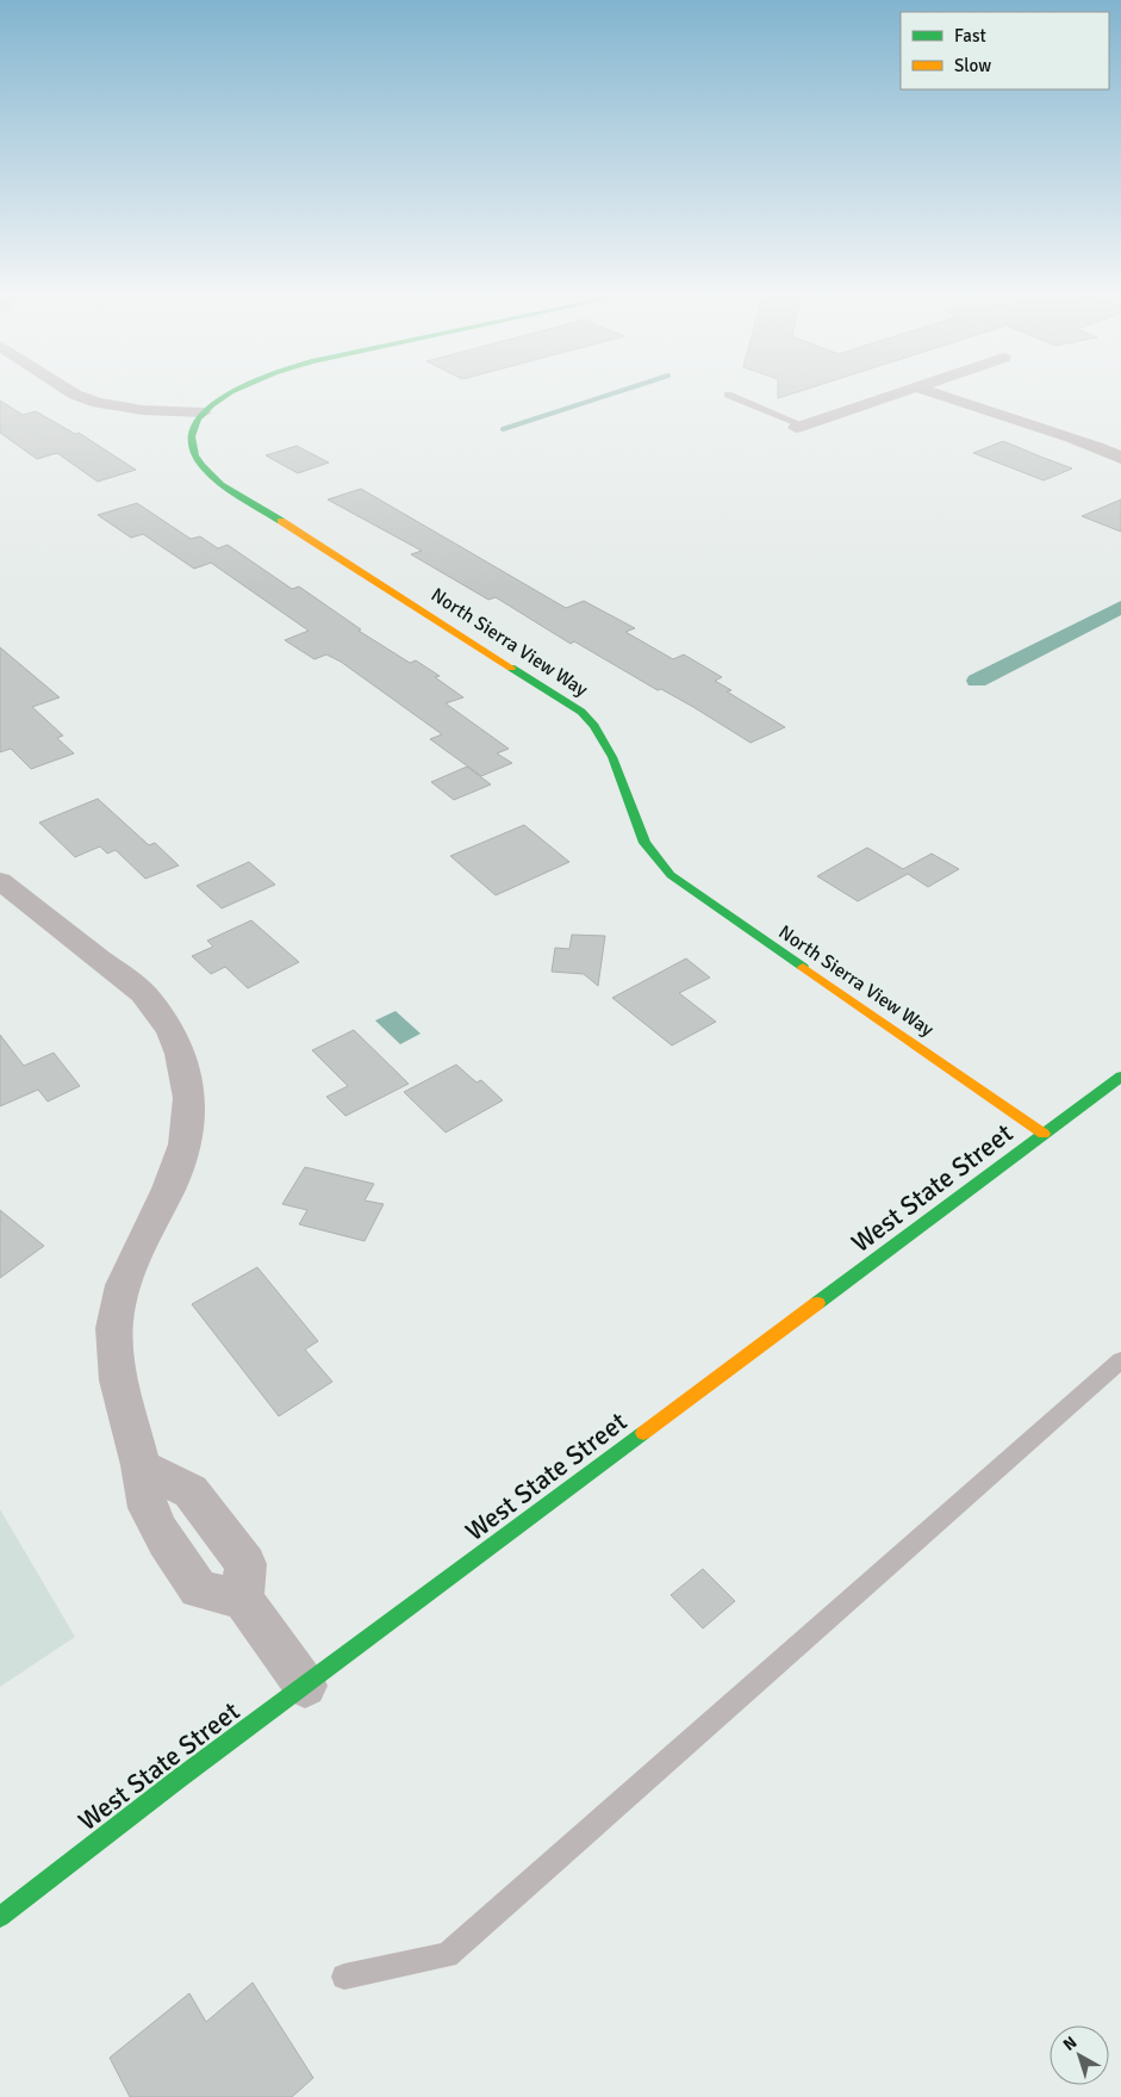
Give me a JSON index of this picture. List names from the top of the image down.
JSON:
{
  "streets": {
    "street": ["North Sierra View Way", "West State Street"]
  },
  "crossings": [
    ["North Sierra View Way", "West State Street"]
  ],
  "legend": ["Fast", "Slow"],
  "north": "top left"
}
